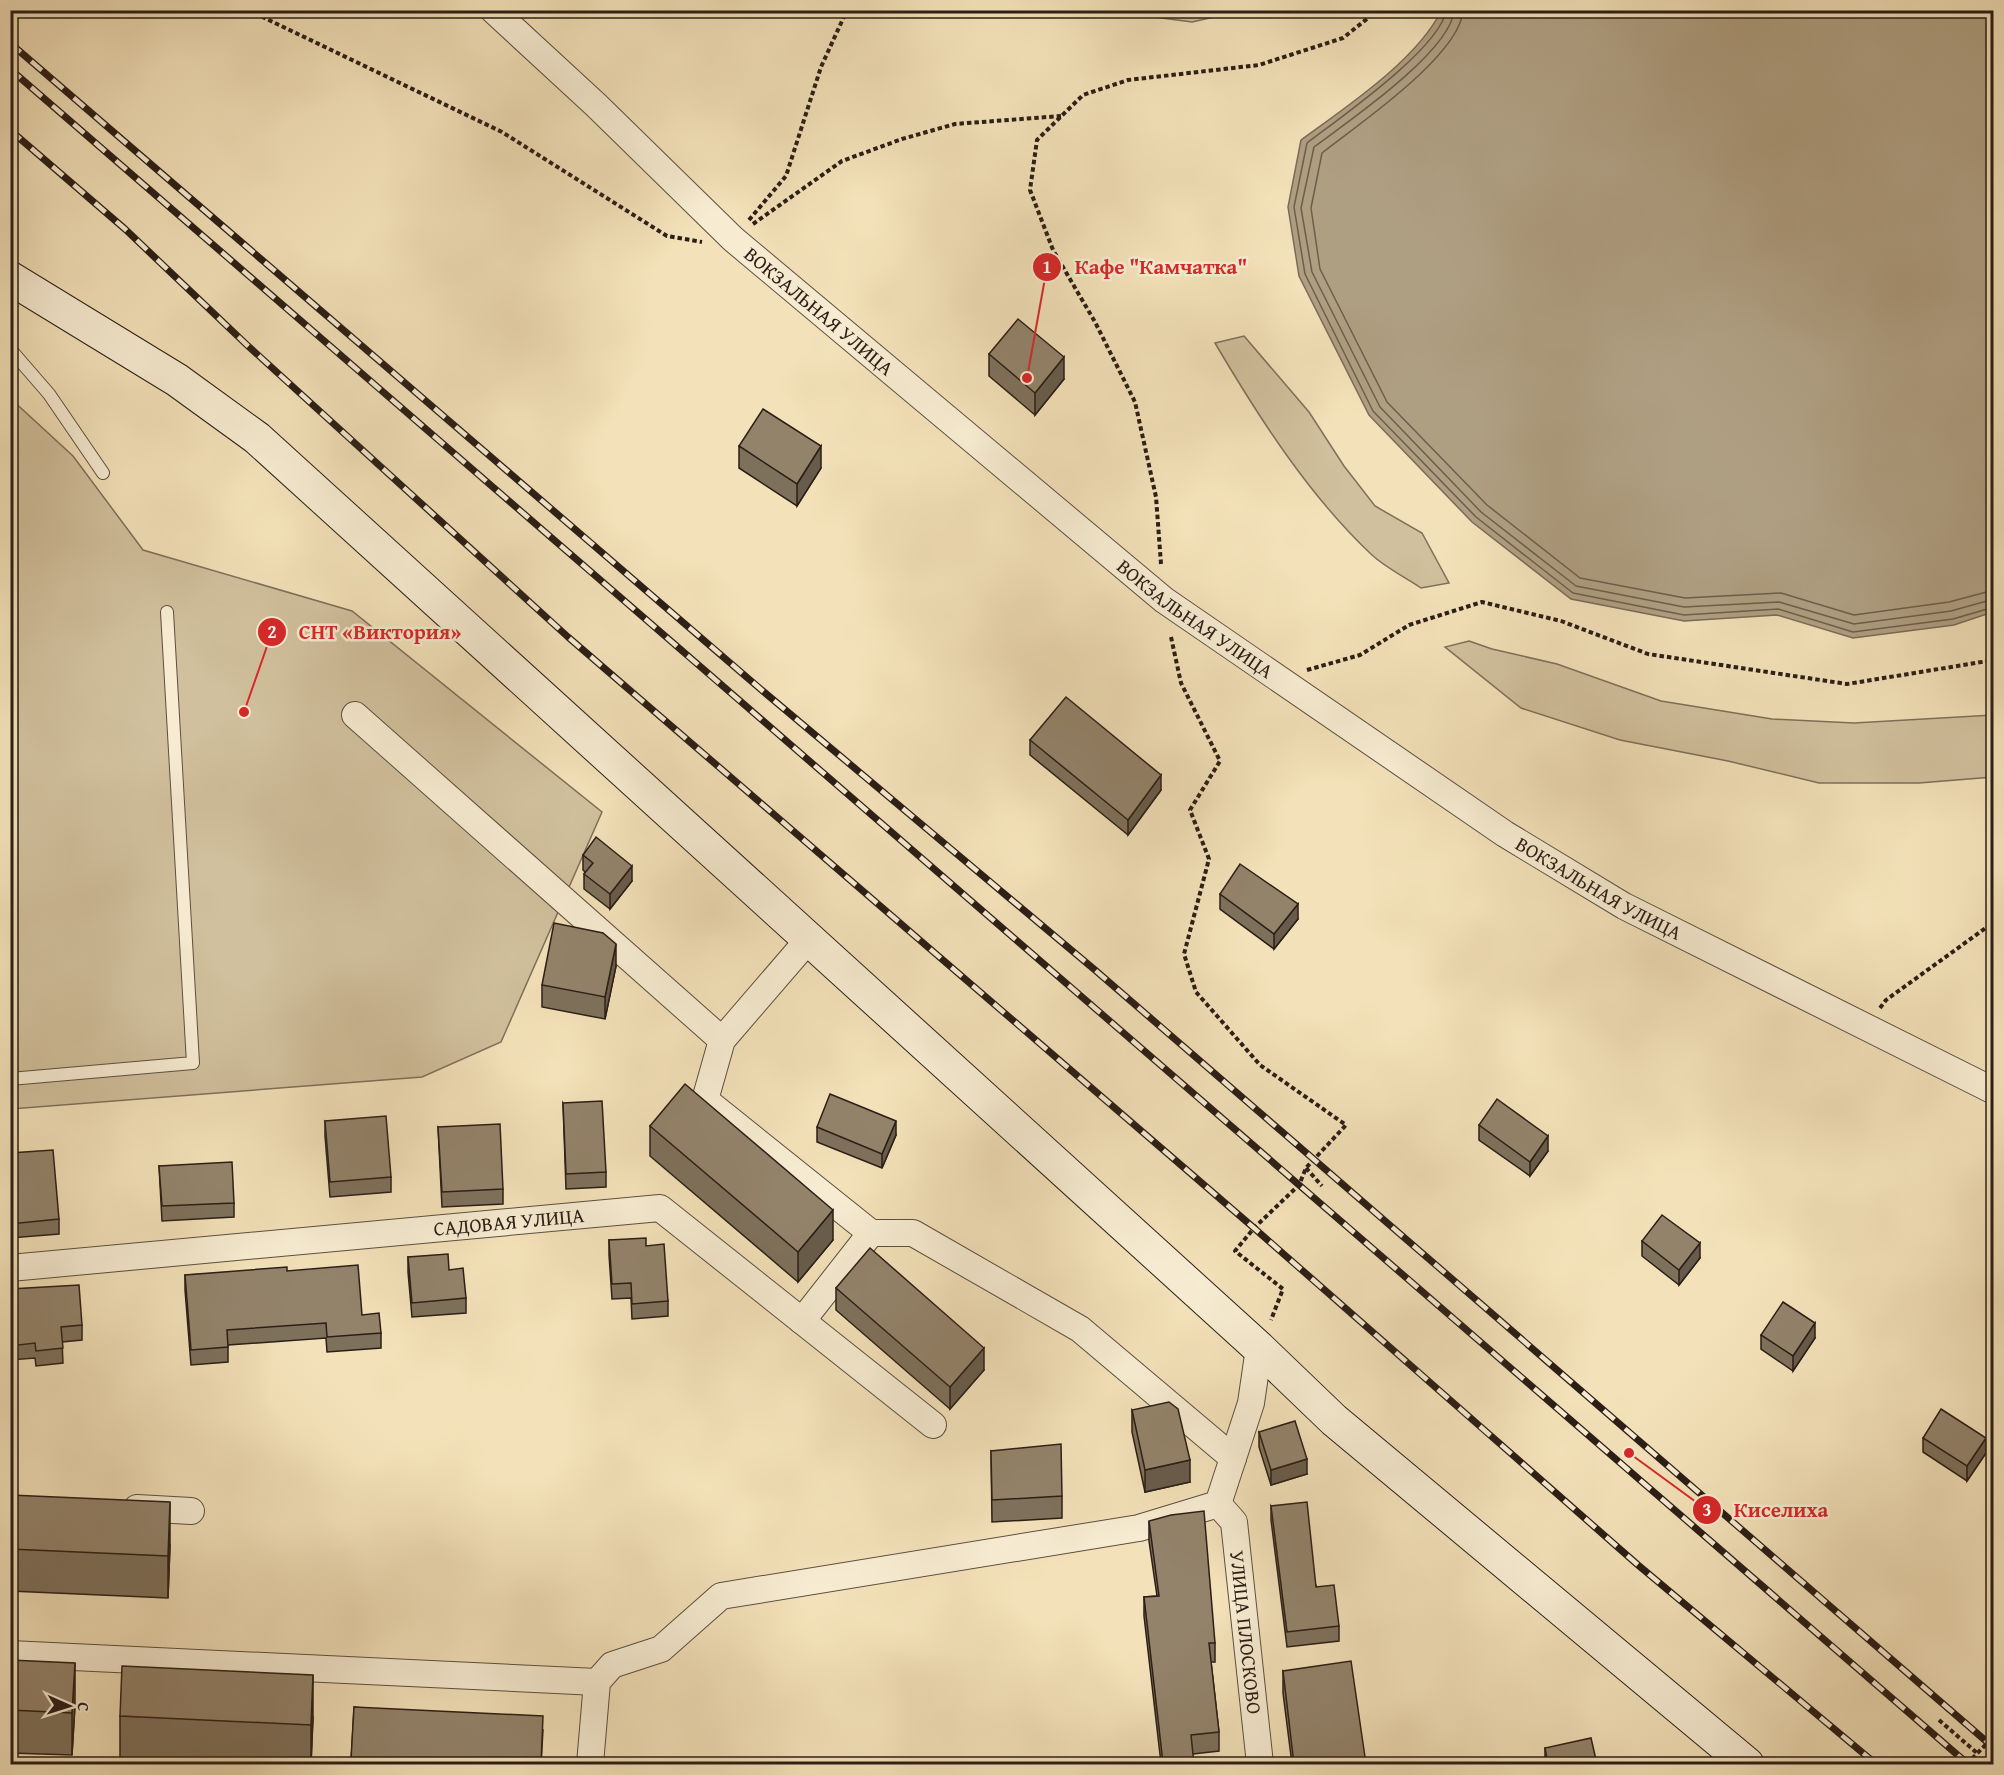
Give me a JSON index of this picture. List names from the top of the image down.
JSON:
{
  "streets": {
    "street": ["ВОКЗАЛЬНАЯ УЛИЦА", "САДОВАЯ УЛИЦА", "УЛИЦА ПЛОСКОВО"]
  },
  "places": ["Кафе \"Камчатка\"", "СНТ «Виктория»", "Киселиха"],
  "north": "right"
}
